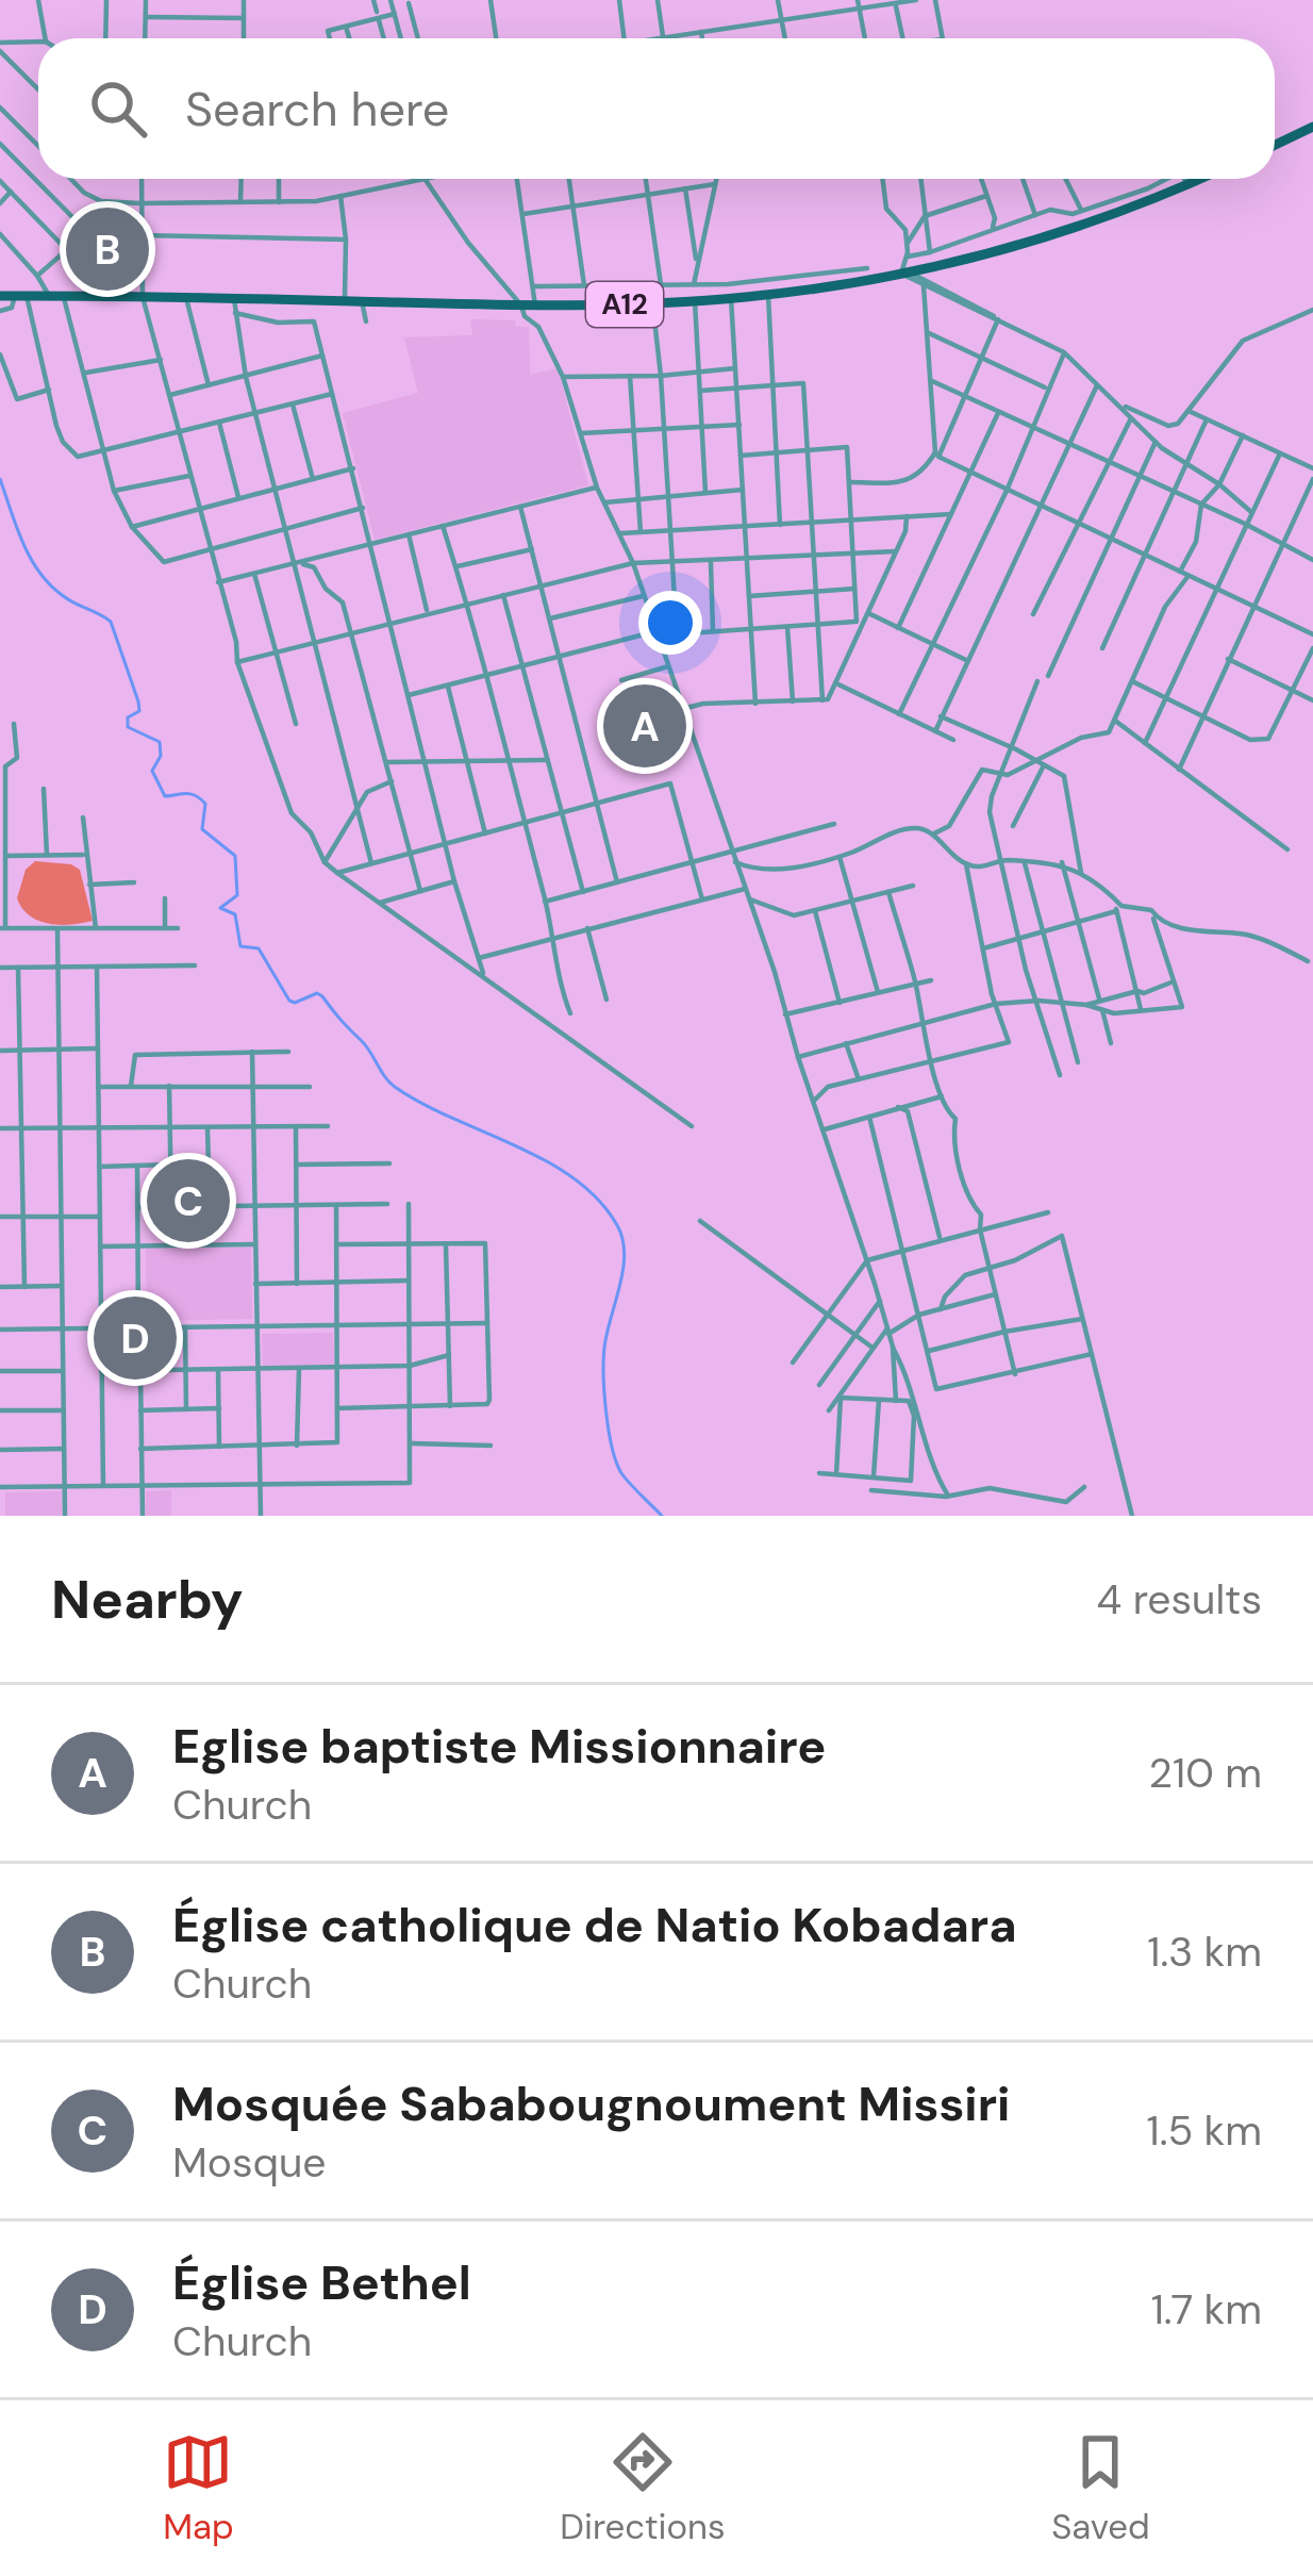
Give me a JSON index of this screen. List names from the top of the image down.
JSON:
{
  "streets": {
    "main road": ["A12"]
  },
  "page": {
    "search": "Search here",
    "pins": [
      "B",
      "A",
      "C",
      "D"
    ],
    "heading": ["Nearby", "4 results"],
    "list": [
      {
        "mark": "A",
        "name": "Eglise baptiste Missionnaire",
        "note": "Church",
        "value": "210 m"
      },
      {
        "mark": "B",
        "name": "Église catholique de Natio Kobadara",
        "note": "Church",
        "value": "1.3 km"
      },
      {
        "mark": "C",
        "name": "Mosquée Sababougnoument Missiri",
        "note": "Mosque",
        "value": "1.5 km"
      },
      {
        "mark": "D",
        "name": "Église Bethel",
        "note": "Church",
        "value": "1.7 km"
      }
    ],
    "nav": ["Map", "Directions", "Saved"]
  }
}
